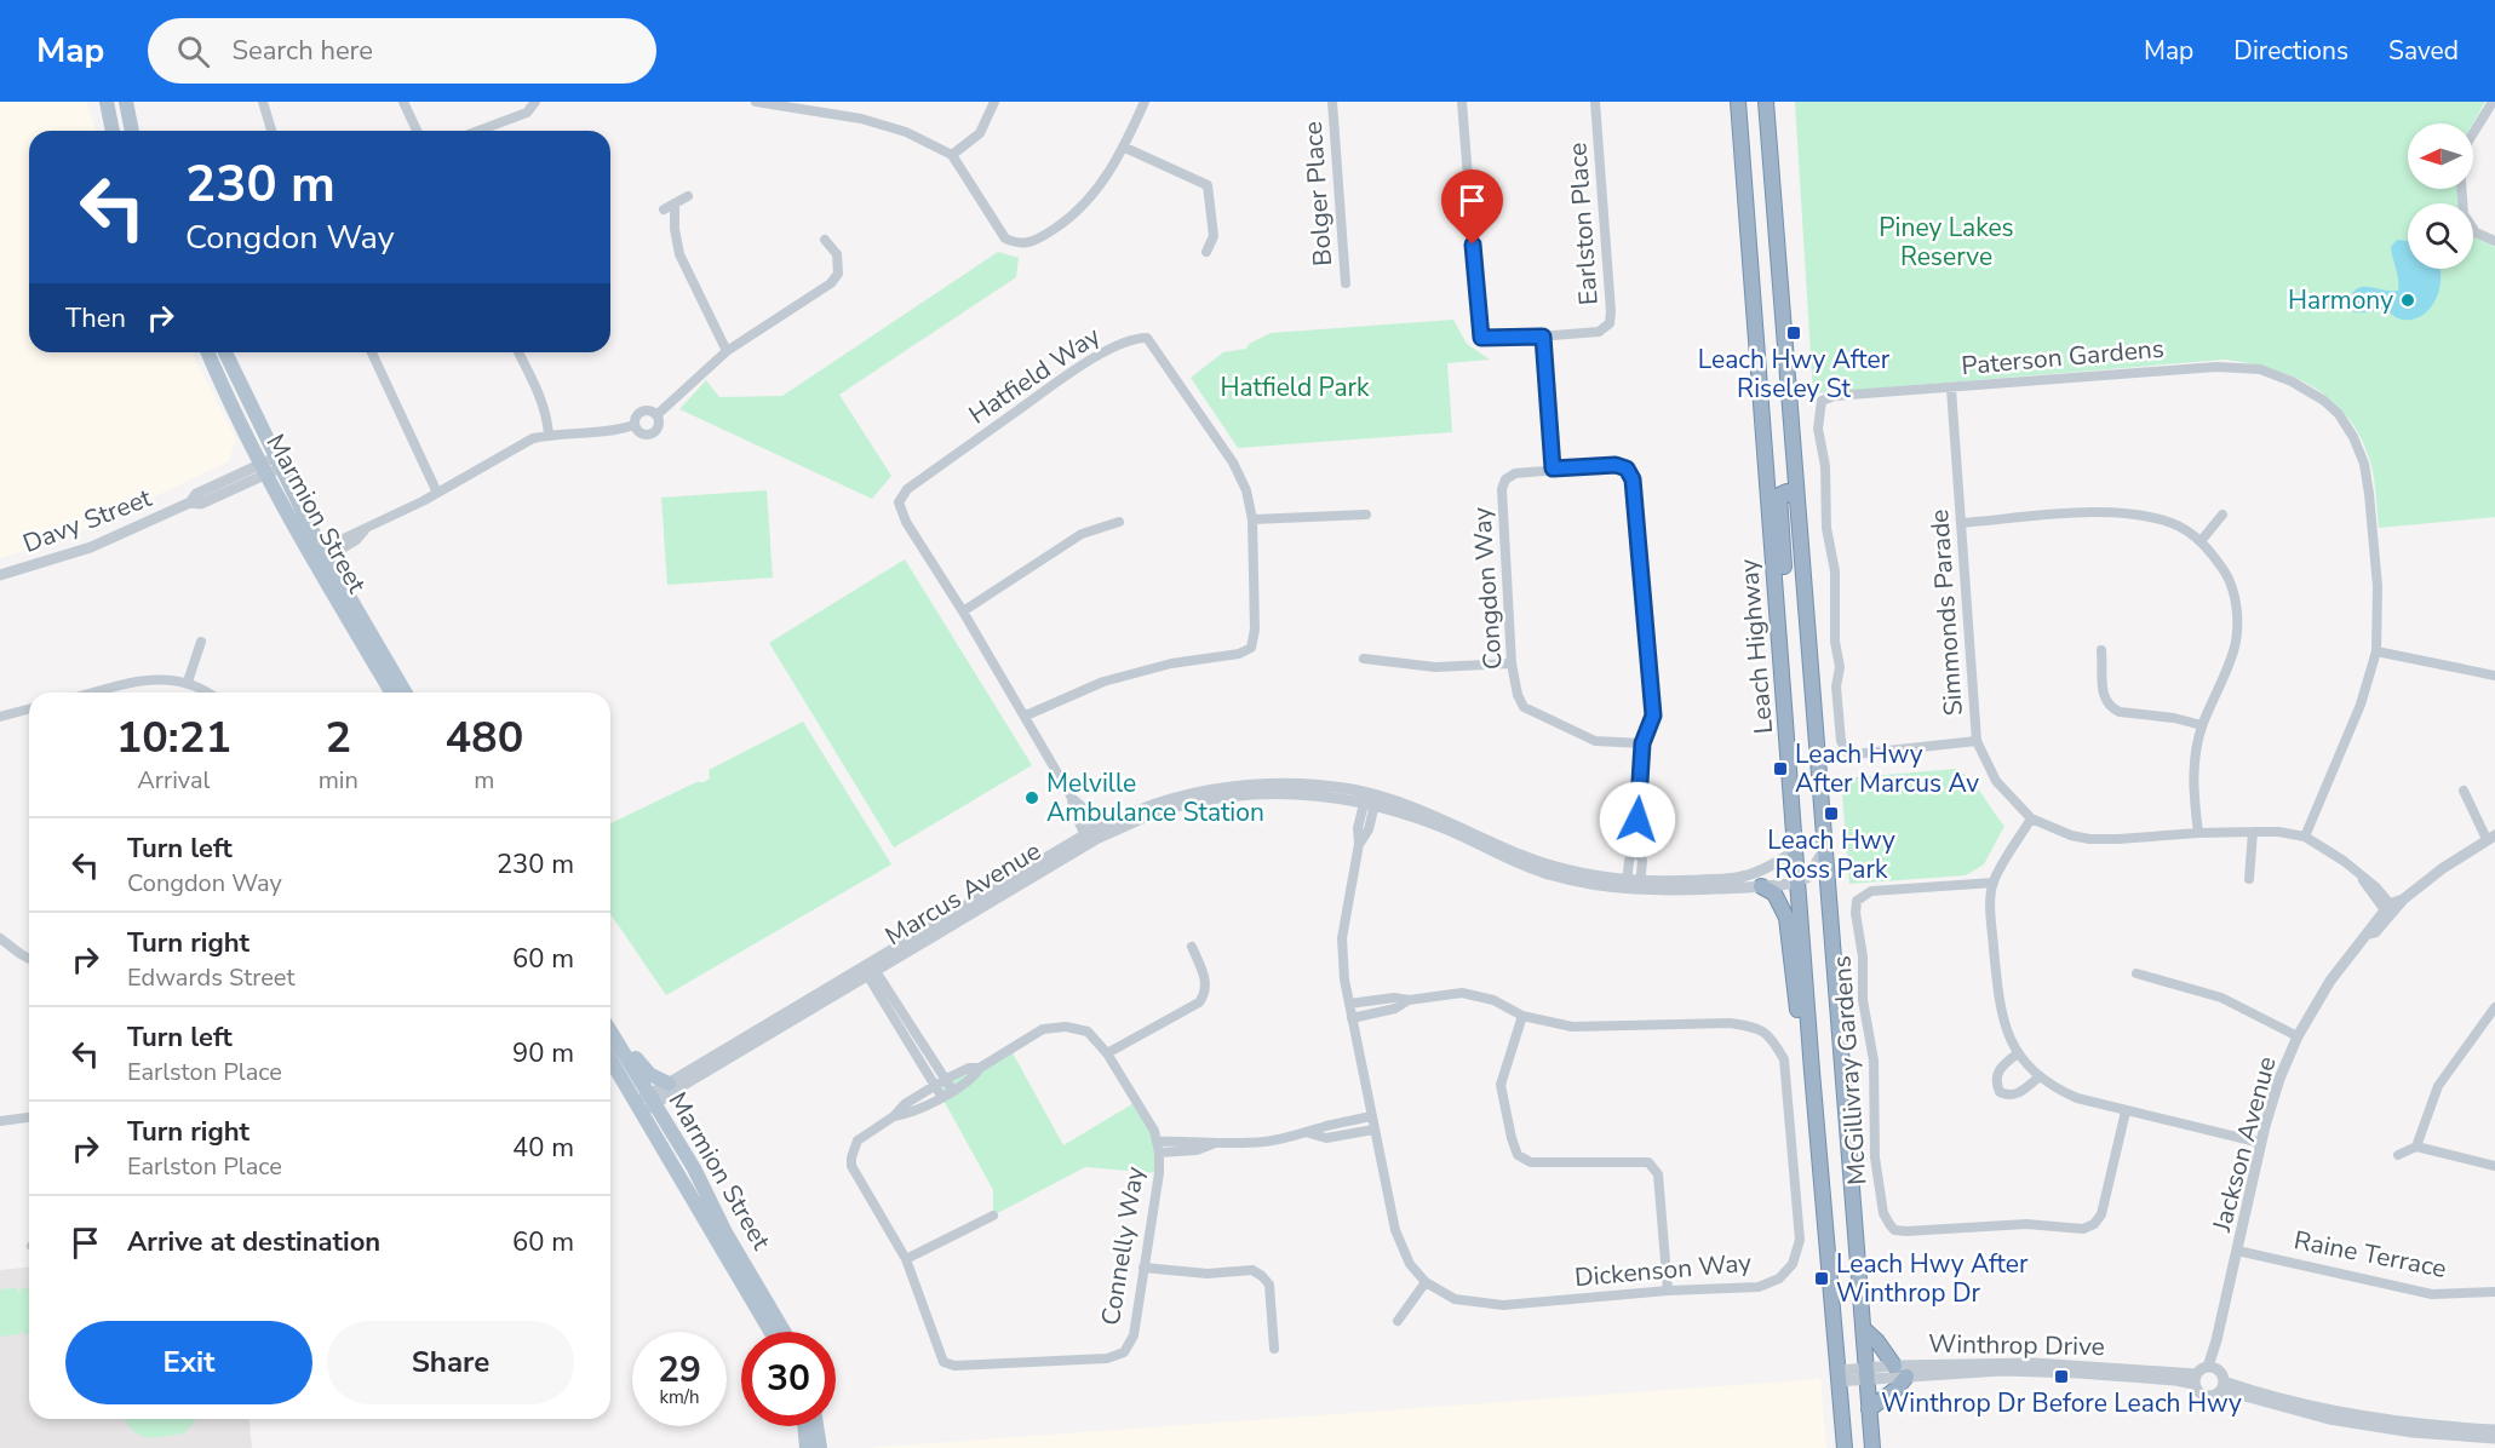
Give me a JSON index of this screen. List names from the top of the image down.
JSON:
{
  "streets": {
    "highway": ["Leach Highway"],
    "main road": ["Marmion Street"],
    "street": [
      "Bolger Place",
      "Earlston Place",
      "Paterson Gardens",
      "Hatfield Way",
      "Davy Street",
      "Congdon Way",
      "Simmonds Parade",
      "Marcus Avenue",
      "McGillivray Gardens",
      "Jackson Avenue",
      "Connelly Way",
      "Raine Terrace",
      "Dickenson Way",
      "Winthrop Drive"
    ]
  },
  "crossings": [
    ["Paterson Gardens", "Simmonds Parade"],
    ["Hatfield Way", "Marcus Avenue"],
    ["Marmion Street", "Davy Street"],
    ["Marmion Street", "Marcus Avenue"],
    ["Congdon Way", "Marcus Avenue"],
    ["Simmonds Parade", "Jackson Avenue"],
    ["Leach Highway", "Marcus Avenue"],
    ["Leach Highway", "Winthrop Drive"],
    ["Marcus Avenue", "Dickenson Way"],
    ["Jackson Avenue", "Raine Terrace"]
  ],
  "parks": ["Piney Lakes Reserve", "Hatfield Park"],
  "places": {
    "other": ["Harmony", "Melville Ambulance Station"],
    "transit": [
      "Leach Hwy After Riseley St",
      "Leach Hwy After Marcus Av",
      "Leach Hwy Ross Park",
      "Leach Hwy After Winthrop Dr",
      "Winthrop Dr Before Leach Hwy"
    ]
  },
  "north": "left",
  "page": {
    "header": "Map",
    "search": "Search here",
    "nav": ["Map", "Directions", "Saved"],
    "turn": ["230 m", "Congdon Way"],
    "then": "Then",
    "eta": [
      "10:21",
      "Arrival",
      "2",
      "min",
      "480",
      "m"
    ],
    "list": [
      {
        "name": "Turn left",
        "note": "Congdon Way",
        "value": "230 m"
      },
      {
        "name": "Turn right",
        "note": "Edwards Street",
        "value": "60 m"
      },
      {
        "name": "Turn left",
        "note": "Earlston Place",
        "value": "90 m"
      },
      {
        "name": "Turn right",
        "note": "Earlston Place",
        "value": "40 m"
      },
      {
        "name": "Arrive at destination",
        "value": "60 m"
      }
    ],
    "buttons": ["Exit", "Share"],
    "speed": "29 km/h",
    "limit": "30"
  }
}
